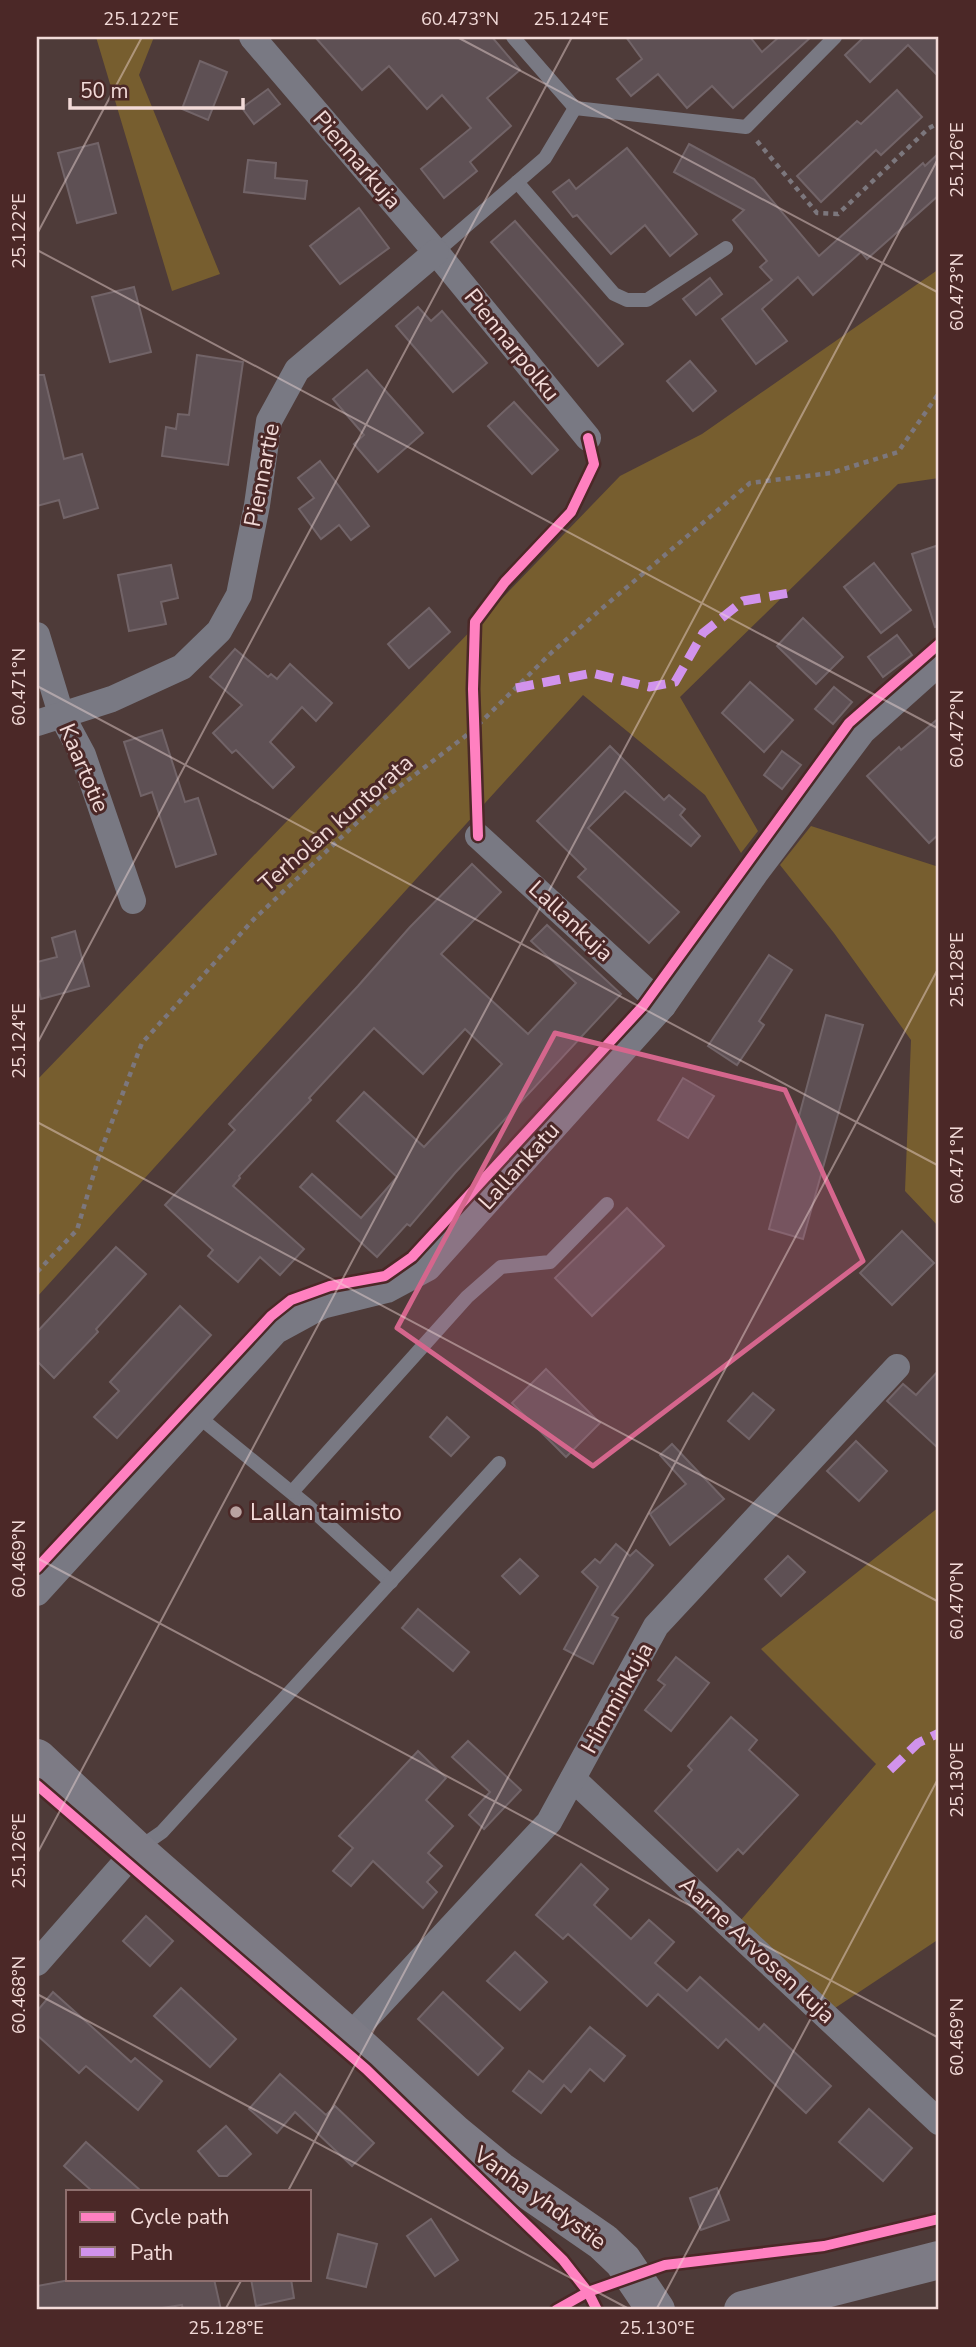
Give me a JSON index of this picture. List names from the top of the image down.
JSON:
{
  "streets": {
    "street": [
      "Piennarkuja",
      "Piennarpolku",
      "Piennartie",
      "Kaartotie",
      "Lallankuja",
      "Lallankatu",
      "Himminkuja",
      "Aarne Arvosen kuja",
      "Vanha yhdystie"
    ],
    "path": ["Terholan kuntorata"]
  },
  "crossings": [
    ["Piennarkuja", "Piennarpolku"],
    ["Piennarkuja", "Piennartie"],
    ["Piennarpolku", "Piennartie"],
    ["Piennartie", "Kaartotie"],
    ["Lallankuja", "Lallankatu"],
    ["Himminkuja", "Aarne Arvosen kuja"],
    ["Himminkuja", "Vanha yhdystie"]
  ],
  "places": ["Lallan taimisto"],
  "legend": ["Cycle path", "Path"],
  "scale_bar": "50 m",
  "coordinates": [
    "25.122°E",
    "60.473°N",
    "25.124°E",
    "25.126°E",
    "60.471°N",
    "60.472°N",
    "25.128°E",
    "60.469°N",
    "60.470°N",
    "25.130°E",
    "60.468°N"
  ]
}
